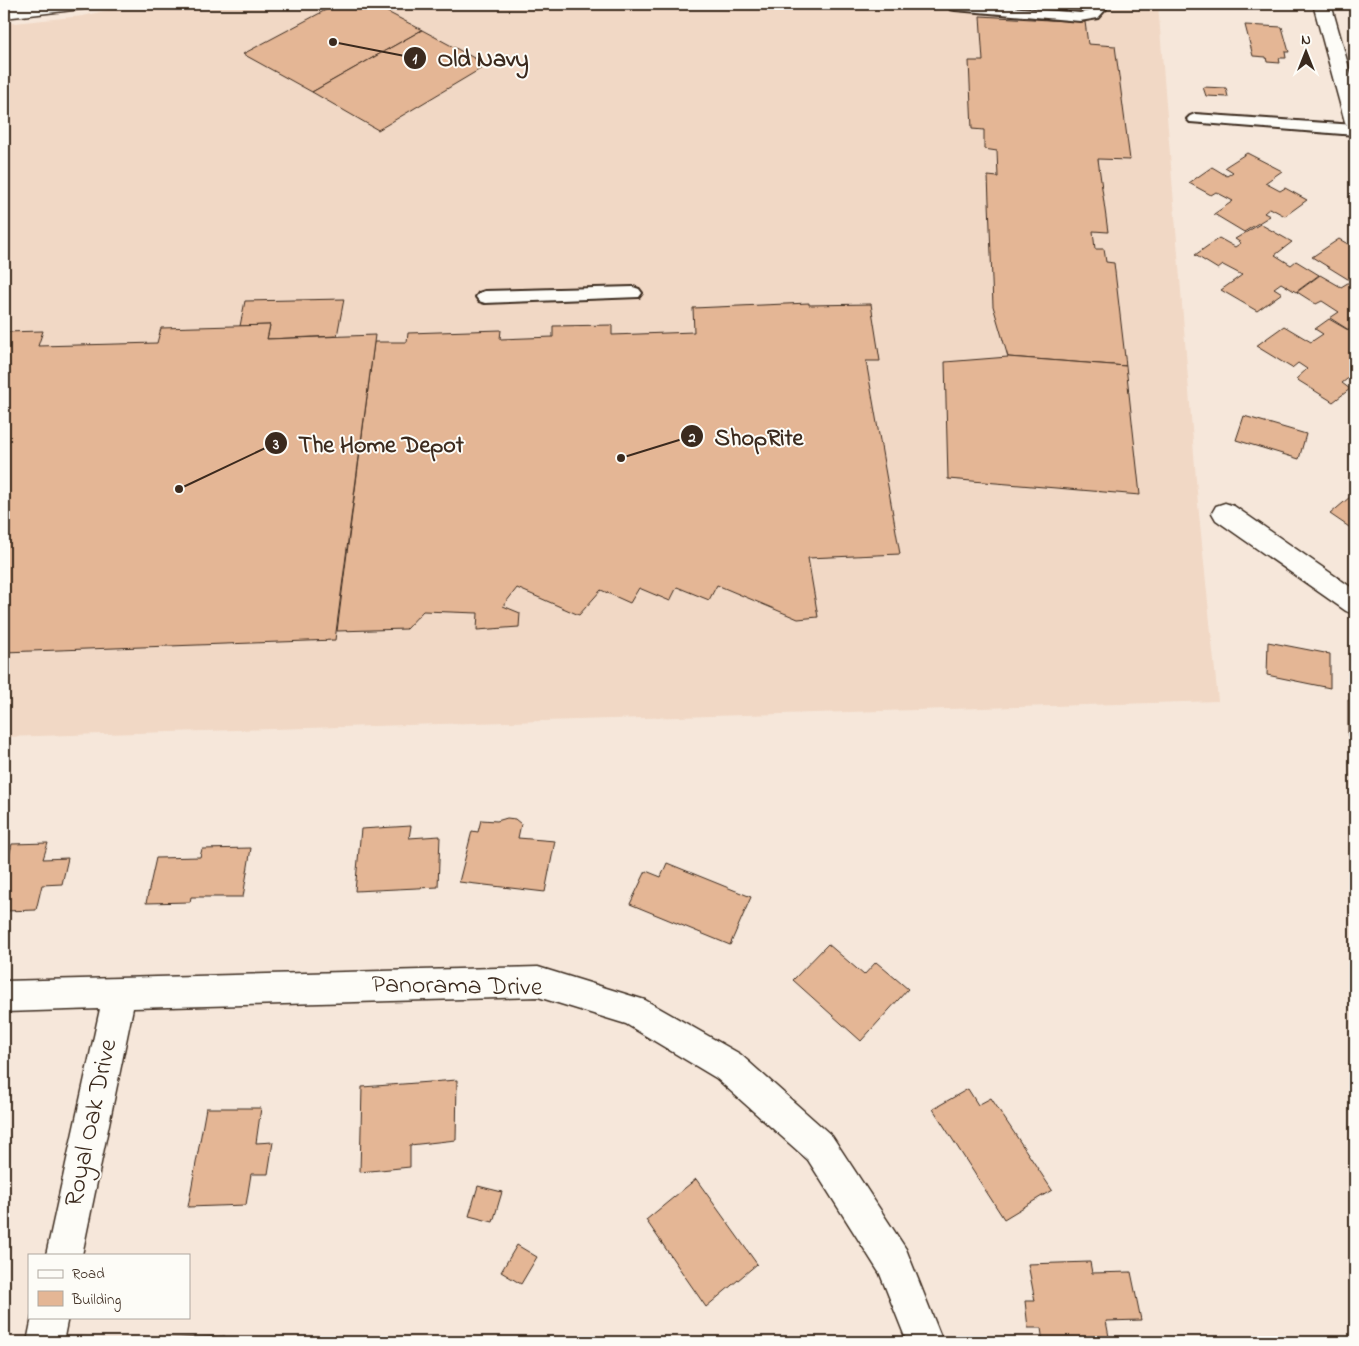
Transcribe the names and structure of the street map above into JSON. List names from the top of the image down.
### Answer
{
  "streets": {
    "street": ["Panorama Drive", "Royal Oak Drive"]
  },
  "crossings": [
    ["Panorama Drive", "Royal Oak Drive"]
  ],
  "places": ["Old Navy", "ShopRite", "The Home Depot"],
  "legend": ["Road", "Building"],
  "north": "top"
}
